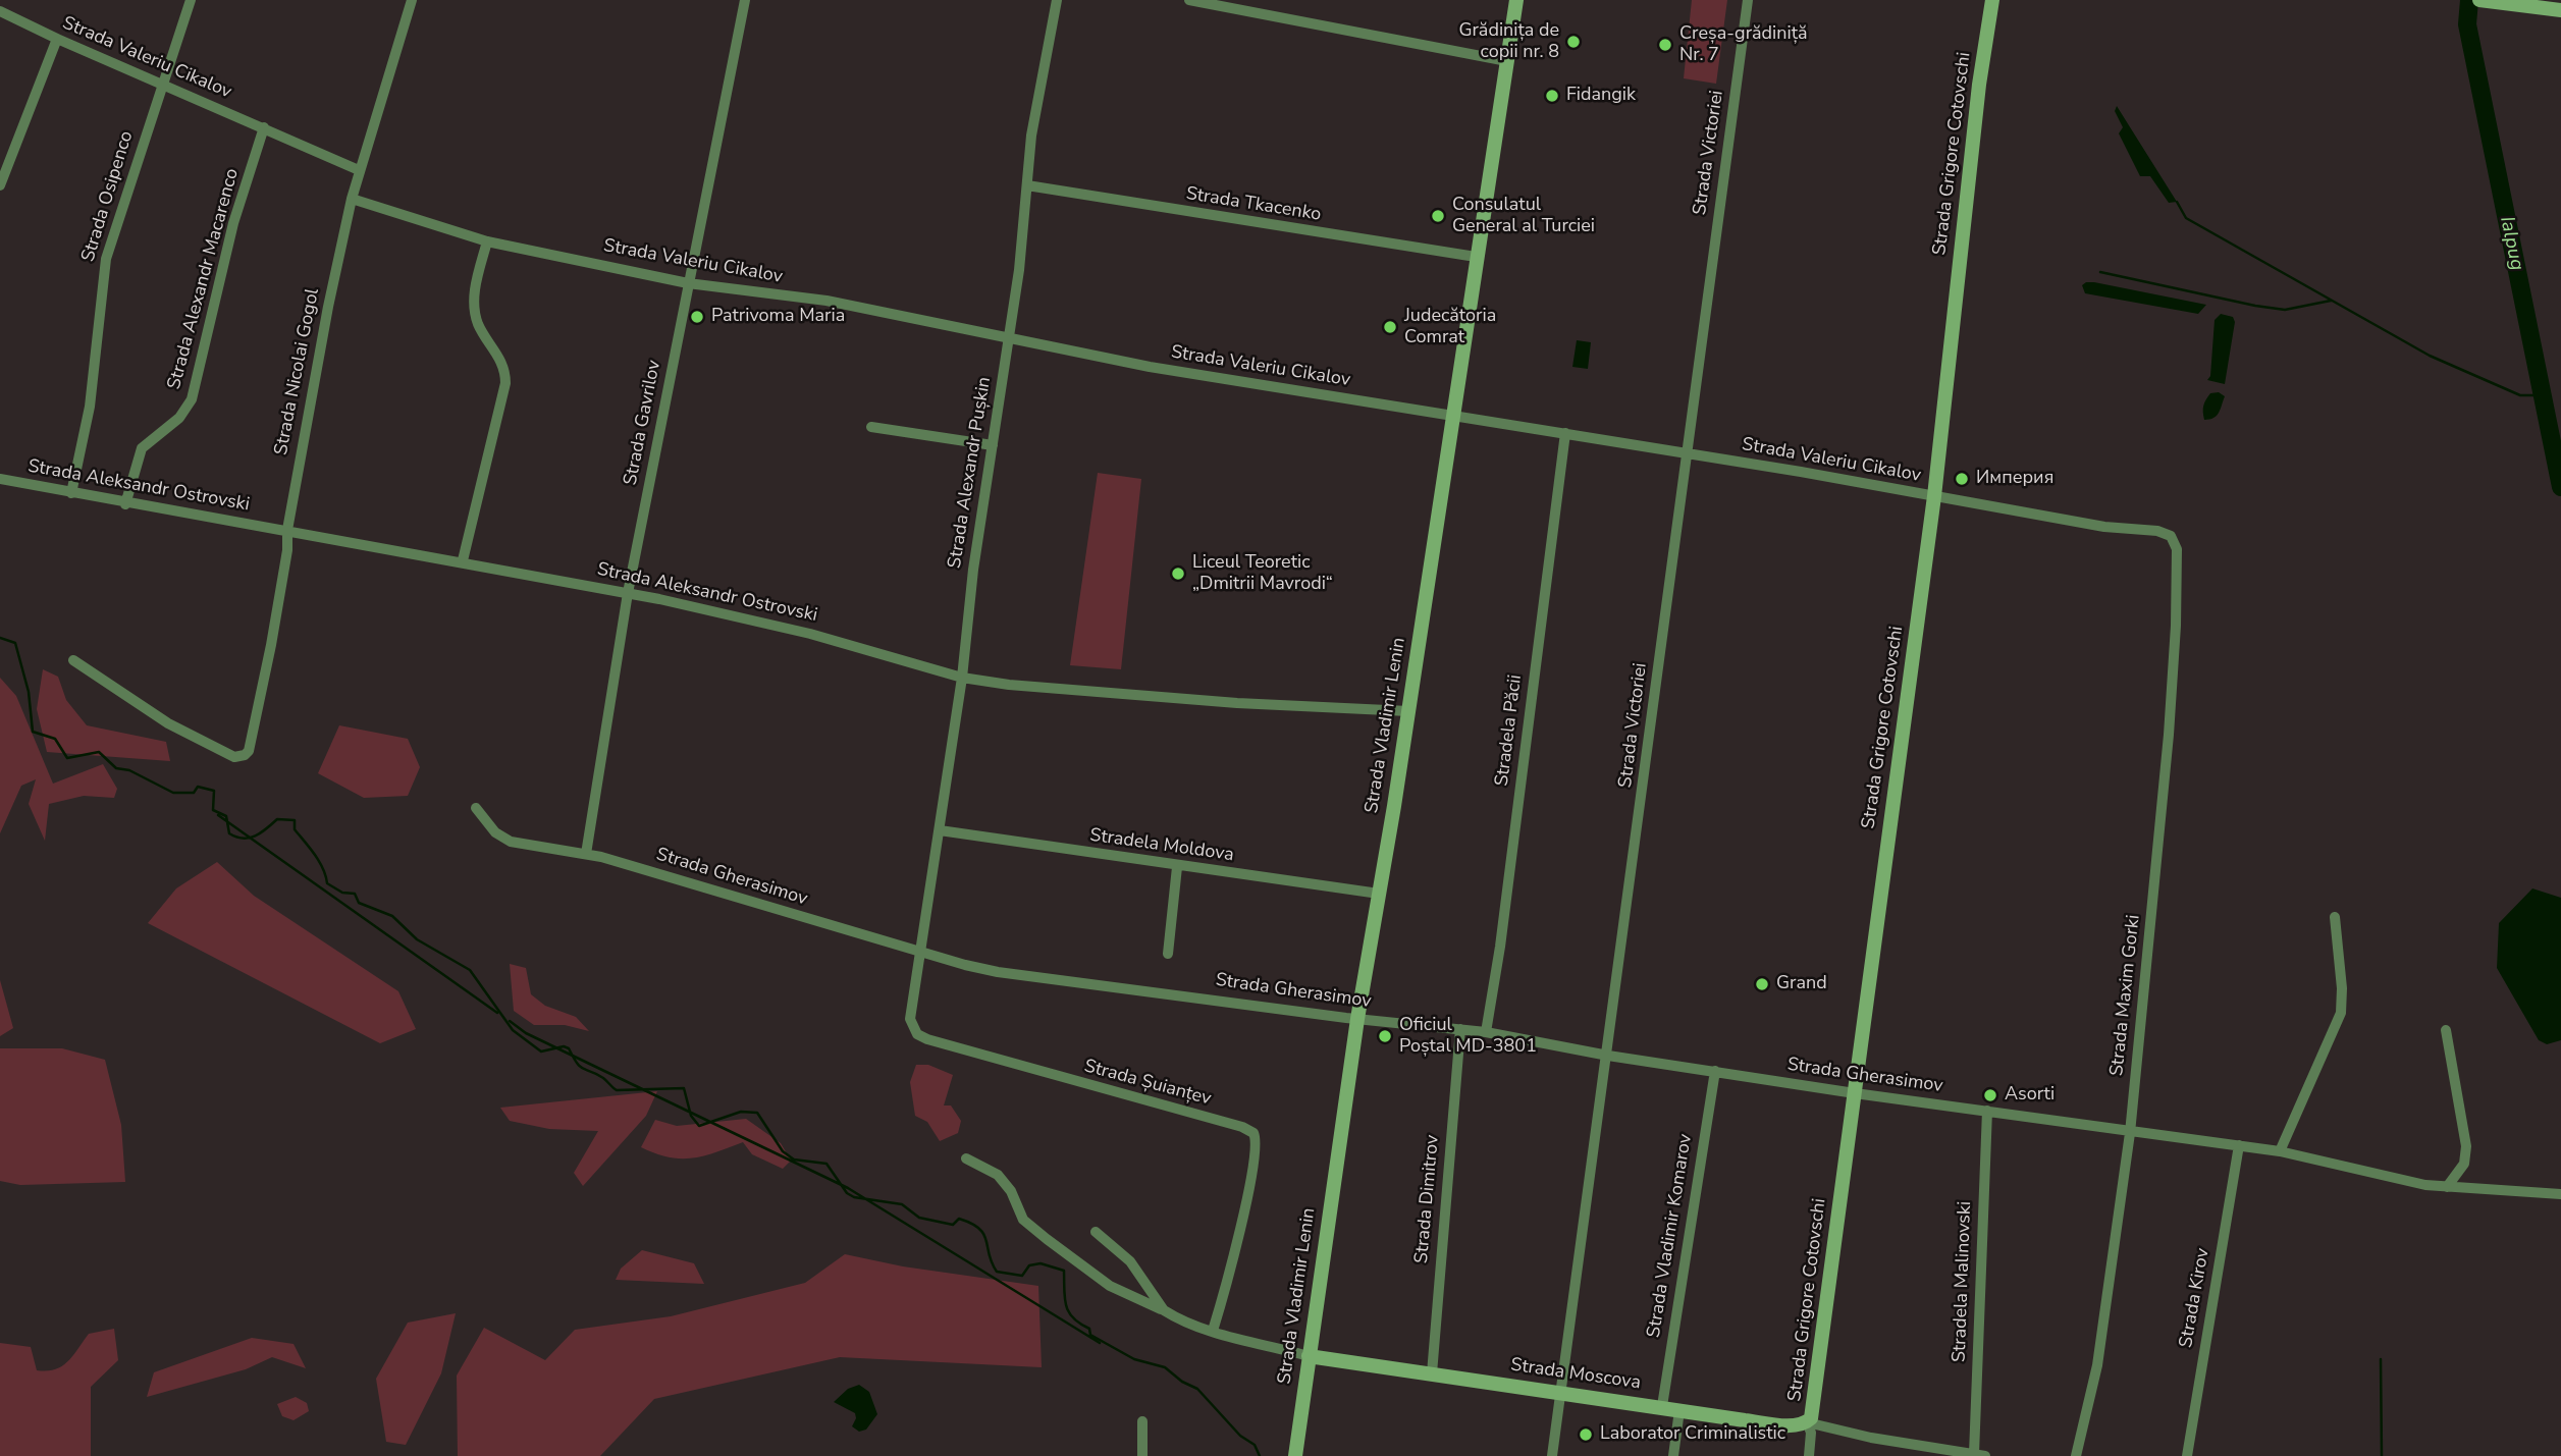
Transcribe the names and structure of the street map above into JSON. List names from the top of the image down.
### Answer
{
  "streets": {
    "street": [
      "Strada Valeriu Cikalov",
      "Strada Victoriei",
      "Strada Grigore Cotovschi",
      "Strada Osipenco",
      "Strada Tkacenko",
      "Strada Alexandr Macarenco",
      "Strada Nicolai Gogol",
      "Strada Gavrilov",
      "Strada Alexandr Pușkin",
      "Strada Aleksandr Ostrovski",
      "Strada Vladimir Lenin",
      "Stradela Păcii",
      "Stradela Moldova",
      "Strada Gherasimov",
      "Strada Maxim Gorki",
      "Strada Șuianțev",
      "Strada Dimitrov",
      "Strada Vladimir Komarov",
      "Stradela Malinovski",
      "Strada Kirov",
      "Strada Moscova"
    ]
  },
  "crossings": [
    ["Strada Valeriu Cikalov", "Strada Victoriei"],
    ["Strada Valeriu Cikalov", "Strada Grigore Cotovschi"],
    ["Strada Valeriu Cikalov", "Strada Osipenco"],
    ["Strada Valeriu Cikalov", "Strada Alexandr Macarenco"],
    ["Strada Valeriu Cikalov", "Strada Nicolai Gogol"],
    ["Strada Valeriu Cikalov", "Strada Gavrilov"],
    ["Strada Valeriu Cikalov", "Strada Alexandr Pușkin"],
    ["Strada Valeriu Cikalov", "Strada Vladimir Lenin"],
    ["Strada Valeriu Cikalov", "Stradela Păcii"],
    ["Strada Valeriu Cikalov", "Strada Maxim Gorki"],
    ["Strada Victoriei", "Strada Gherasimov"],
    ["Strada Victoriei", "Strada Moscova"],
    ["Strada Grigore Cotovschi", "Strada Gherasimov"],
    ["Strada Grigore Cotovschi", "Strada Moscova"],
    ["Strada Osipenco", "Strada Aleksandr Ostrovski"],
    ["Strada Tkacenko", "Strada Alexandr Pușkin"],
    ["Strada Tkacenko", "Strada Vladimir Lenin"],
    ["Strada Alexandr Macarenco", "Strada Aleksandr Ostrovski"],
    ["Strada Nicolai Gogol", "Strada Aleksandr Ostrovski"],
    ["Strada Gavrilov", "Strada Aleksandr Ostrovski"],
    ["Strada Gavrilov", "Strada Gherasimov"],
    ["Strada Alexandr Pușkin", "Strada Aleksandr Ostrovski"],
    ["Strada Alexandr Pușkin", "Stradela Moldova"],
    ["Strada Alexandr Pușkin", "Strada Gherasimov"],
    ["Strada Alexandr Pușkin", "Strada Șuianțev"],
    ["Strada Aleksandr Ostrovski", "Strada Vladimir Lenin"],
    ["Strada Vladimir Lenin", "Stradela Moldova"],
    ["Strada Vladimir Lenin", "Strada Gherasimov"],
    ["Strada Vladimir Lenin", "Strada Moscova"],
    ["Stradela Păcii", "Strada Gherasimov"],
    ["Strada Gherasimov", "Strada Maxim Gorki"],
    ["Strada Gherasimov", "Strada Șuianțev"],
    ["Strada Gherasimov", "Strada Dimitrov"],
    ["Strada Gherasimov", "Strada Vladimir Komarov"],
    ["Strada Gherasimov", "Stradela Malinovski"],
    ["Strada Gherasimov", "Strada Kirov"],
    ["Strada Șuianțev", "Strada Moscova"],
    ["Strada Dimitrov", "Strada Moscova"],
    ["Strada Vladimir Komarov", "Strada Moscova"],
    ["Stradela Malinovski", "Strada Moscova"]
  ],
  "water": ["Ialpug"],
  "places": [
    "Grădinița de copii nr. 8",
    "Creșa-grădiniță Nr. 7",
    "Fidangik",
    "Consulatul General al Turciei",
    "Patrivoma Maria",
    "Judecătoria Comrat",
    "Империя",
    "Liceul Teoretic „Dmitrii Mavrodi“",
    "Grand",
    "Oficiul Poștal MD-3801",
    "Asorti",
    "Laborator Criminalistic"
  ]
}
